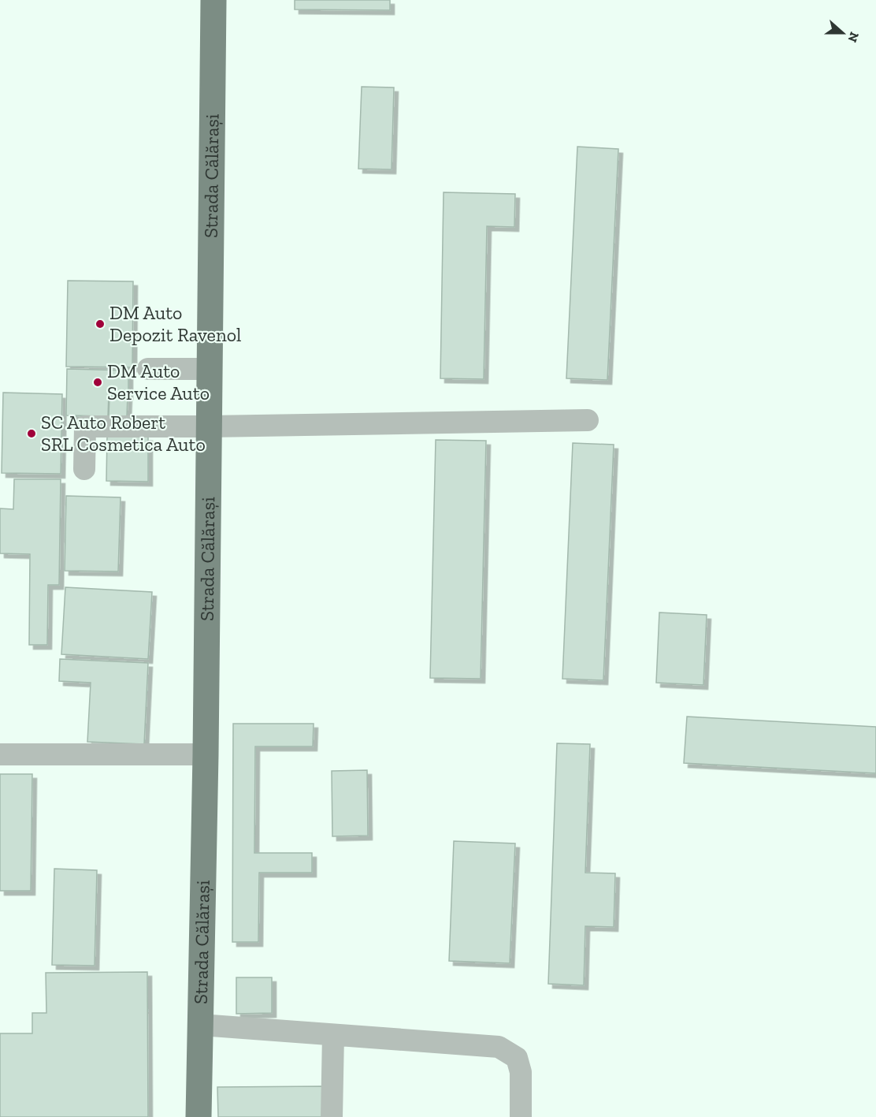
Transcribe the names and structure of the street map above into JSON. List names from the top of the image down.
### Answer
{
  "streets": {
    "main road": ["Strada Călărași"]
  },
  "places": ["DM Auto Depozit Ravenol", "DM Auto Service Auto", "SC Auto Robert SRL Cosmetica Auto"],
  "north": "right"
}
